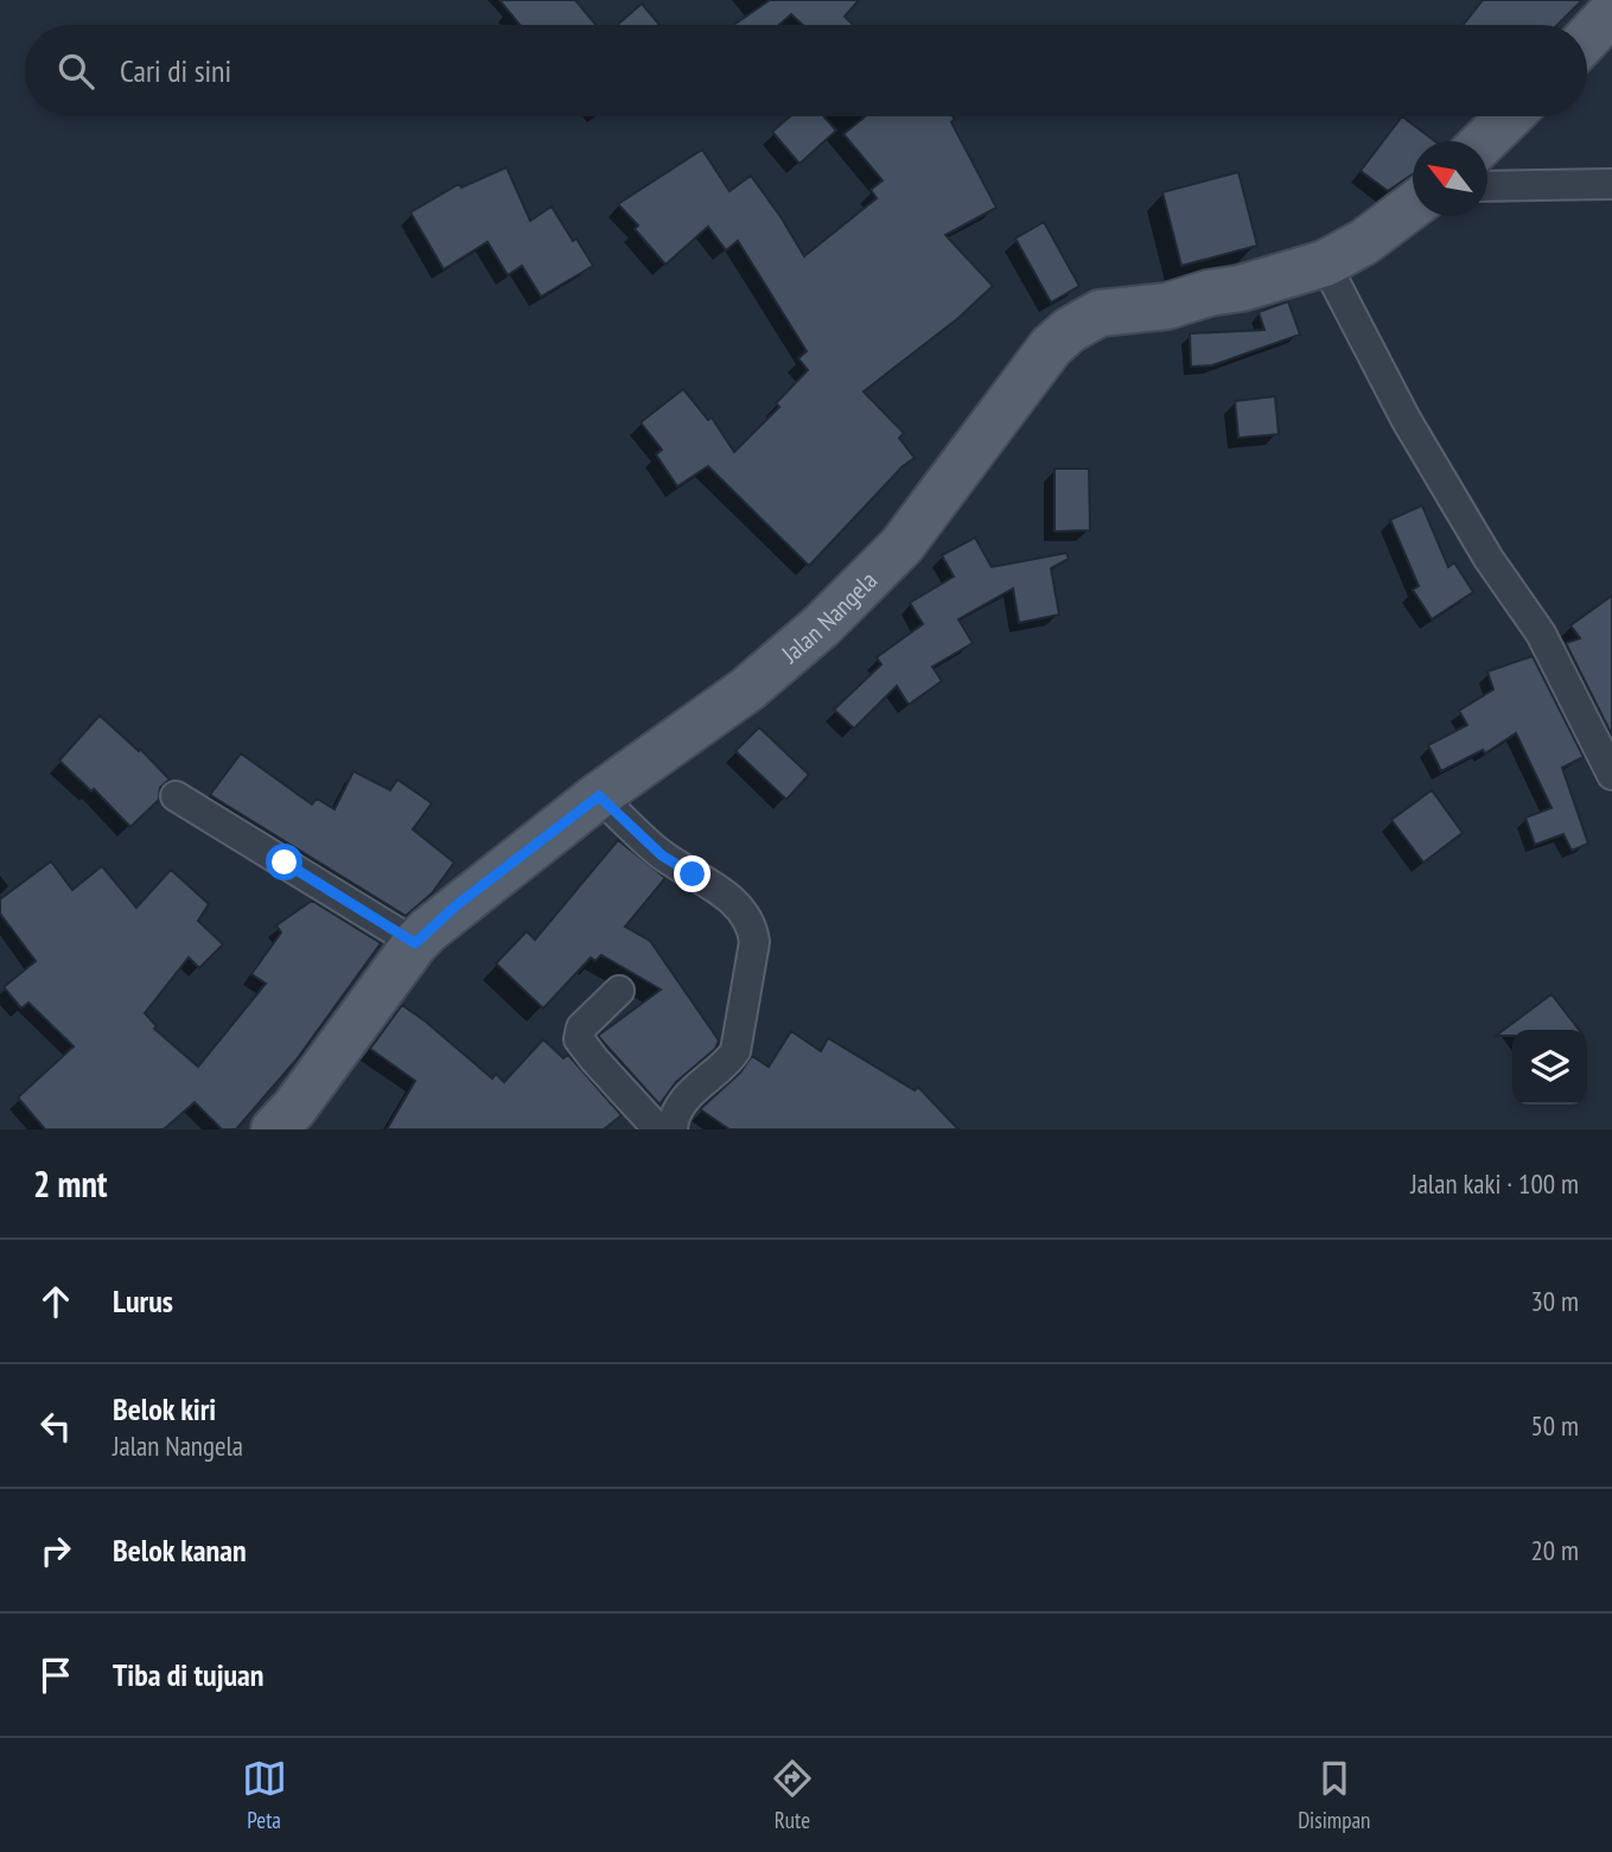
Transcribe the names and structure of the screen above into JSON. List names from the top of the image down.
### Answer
{
  "streets": {
    "main road": ["Jalan Nangela"]
  },
  "north": "top left",
  "page": {
    "search": "Cari di sini",
    "heading": ["2 mnt", "Jalan kaki · 100 m"],
    "list": [
      ["Lurus", "30 m"],
      ["Belok kiri", "Jalan Nangela", "50 m"],
      ["Belok kanan", "20 m"],
      "Tiba di tujuan"
    ],
    "nav": ["Peta", "Rute", "Disimpan"]
  }
}
